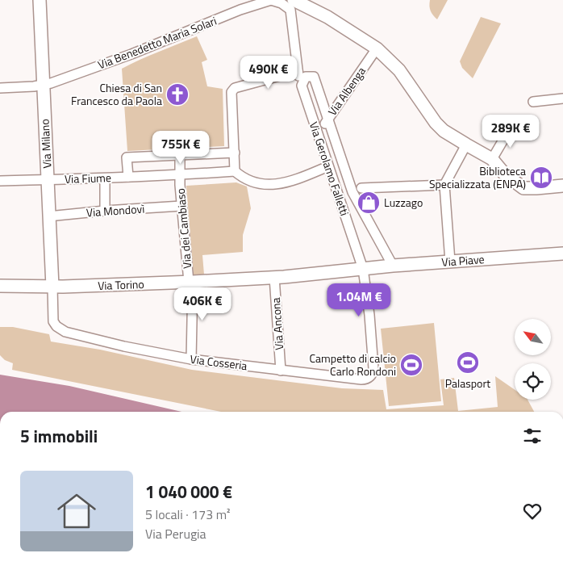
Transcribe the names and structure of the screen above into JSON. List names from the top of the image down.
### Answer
{
  "streets": {
    "street": [
      "Via Benedetto Maria Solari",
      "Via Albenga",
      "Via Milano",
      "Via Gerolamo Falletti",
      "Via Fiume",
      "Via Mondovì",
      "Via dei Cambiaso",
      "Via Piave",
      "Via Torino",
      "Via Ancona",
      "Via Cosseria"
    ]
  },
  "crossings": [
    ["Via Benedetto Maria Solari", "Via Milano"],
    ["Via Benedetto Maria Solari", "Via Gerolamo Falletti"],
    ["Via Albenga", "Via Gerolamo Falletti"],
    ["Via Milano", "Via Fiume"],
    ["Via Milano", "Via Mondovì"],
    ["Via Milano", "Via Torino"],
    ["Via Milano", "Via Cosseria"],
    ["Via Gerolamo Falletti", "Via Piave"],
    ["Via Gerolamo Falletti", "Via Torino"],
    ["Via Gerolamo Falletti", "Via Cosseria"],
    ["Via Fiume", "Via dei Cambiaso"],
    ["Via Mondovì", "Via dei Cambiaso"],
    ["Via dei Cambiaso", "Via Torino"],
    ["Via dei Cambiaso", "Via Cosseria"],
    ["Via Piave", "Via Torino"],
    ["Via Torino", "Via Ancona"],
    ["Via Torino", "Via Cosseria"],
    ["Via Ancona", "Via Cosseria"]
  ],
  "places": {
    "church": ["Chiesa di San Francesco da Paola"],
    "library": ["Biblioteca Specializzata (ENPA)"],
    "shop": ["Luzzago"],
    "sports": ["Palasport", "Campetto di calcio Carlo Rondoni"]
  },
  "north": "top left",
  "page": {
    "price": [
      "490K €",
      "289K €",
      "755K €",
      "1.04M €",
      "406K €"
    ],
    "heading": "5 immobili",
    "list": [
      {
        "name": "1 040 000 €",
        "note": "5 locali · 173 m² · Via Perugia"
      }
    ]
  }
}
